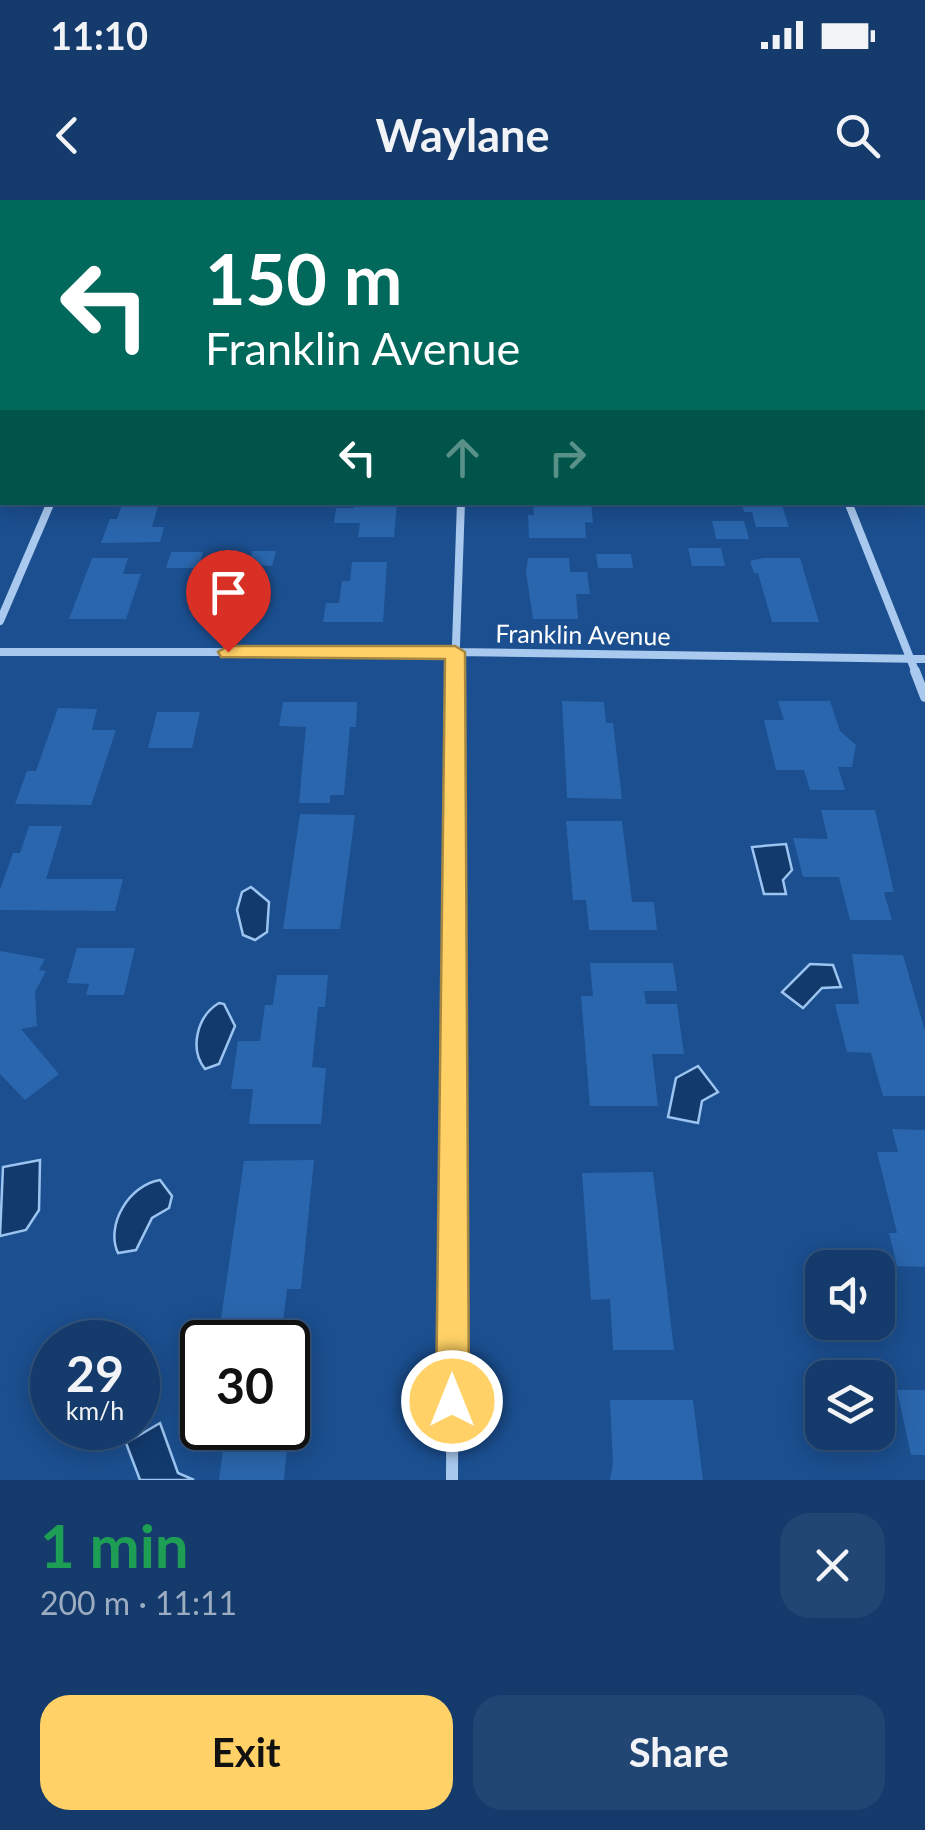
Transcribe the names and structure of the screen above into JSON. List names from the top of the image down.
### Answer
{
  "streets": {
    "street": ["Franklin Avenue"]
  },
  "page": {
    "status": "11:10",
    "header": "Waylane",
    "turn": ["150 m", "Franklin Avenue"],
    "speed": "29 km/h",
    "limit": "30",
    "heading": ["1 min", "200 m · 11:11"],
    "buttons": ["Exit", "Share"]
  }
}
